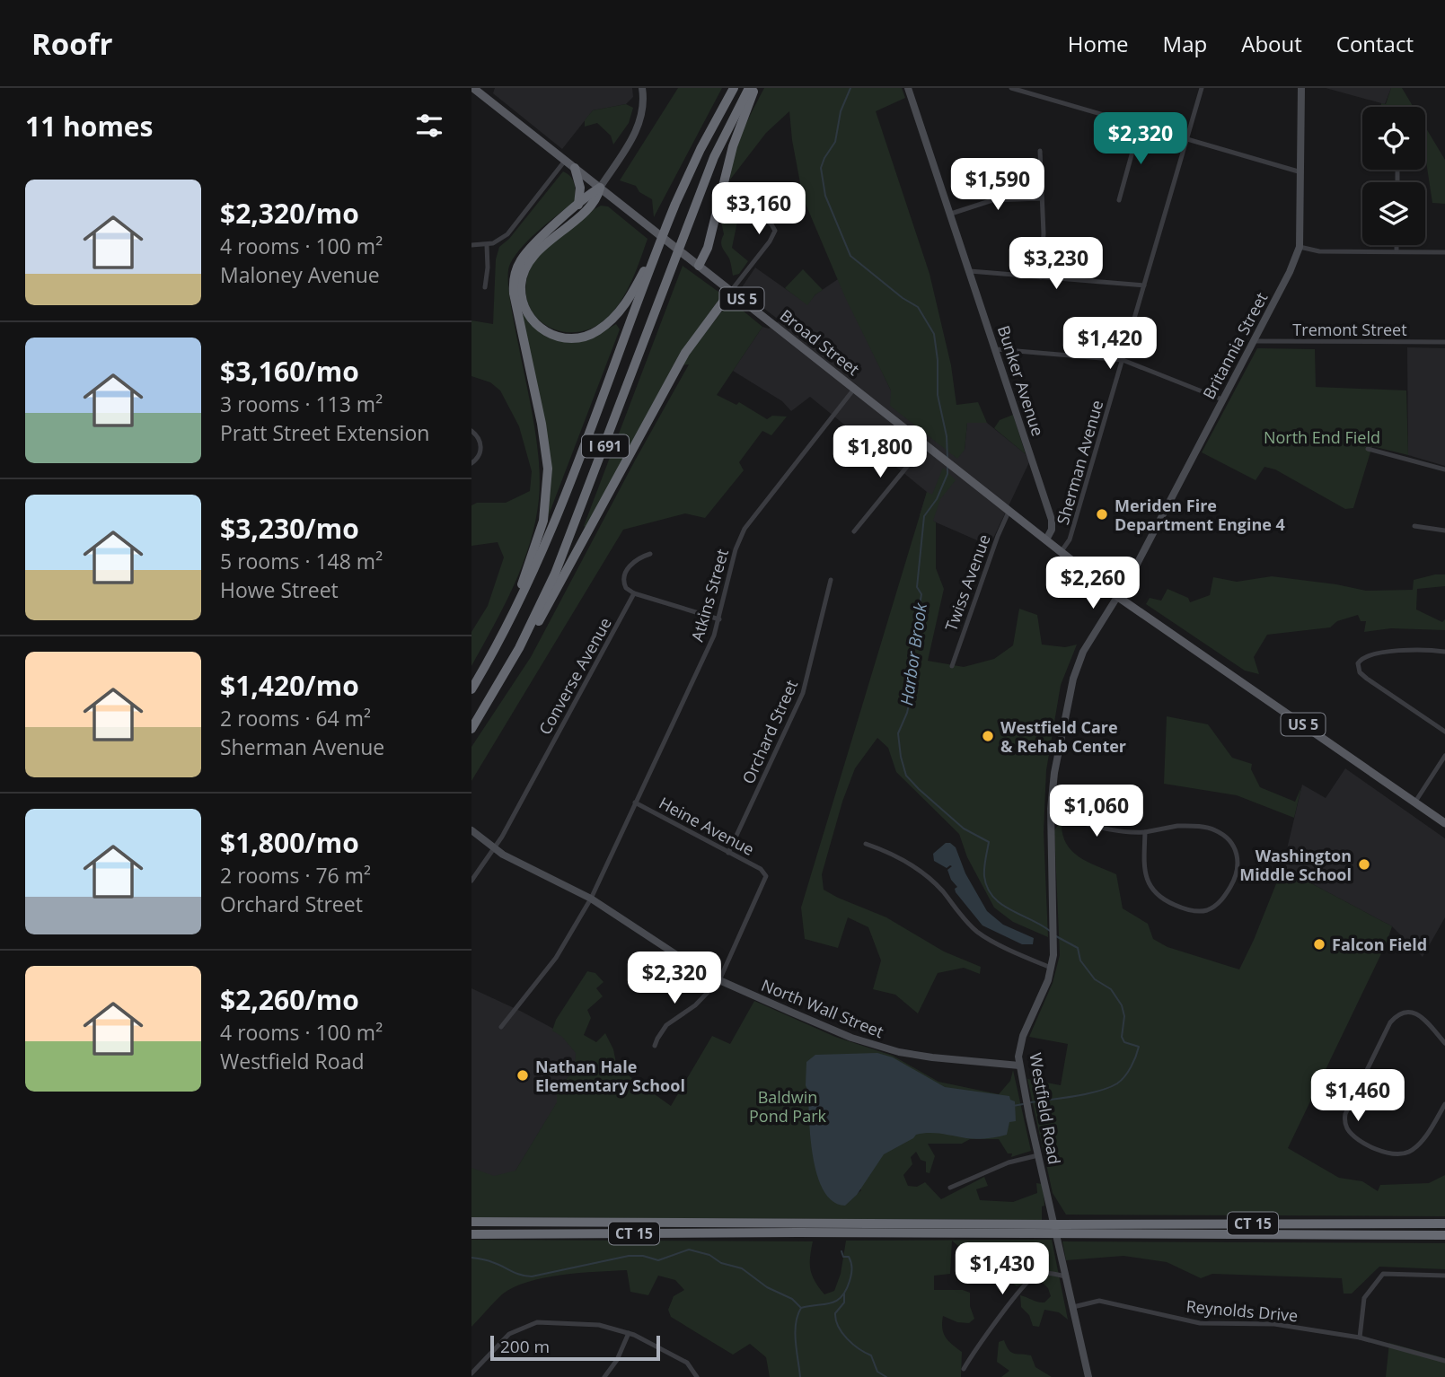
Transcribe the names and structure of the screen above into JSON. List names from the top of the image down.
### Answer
{
  "streets": {
    "highway": ["I 691", "CT 15"],
    "main road": ["US 5", "Broad Street"],
    "street": [
      "Tremont Street",
      "Britannia Street",
      "Bunker Avenue",
      "Sherman Avenue",
      "Twiss Avenue",
      "Atkins Street",
      "Converse Avenue",
      "Orchard Street",
      "Heine Avenue",
      "North Wall Street",
      "Westfield Road",
      "Reynolds Drive"
    ]
  },
  "crossings": [
    ["US 5", "Broad Street"],
    ["US 5", "Britannia Street"],
    ["US 5", "Westfield Road"],
    ["Tremont Street", "Britannia Street"],
    ["Broad Street", "Britannia Street"],
    ["Broad Street", "Bunker Avenue"],
    ["Broad Street", "Sherman Avenue"],
    ["Broad Street", "Twiss Avenue"],
    ["Broad Street", "Atkins Street"],
    ["Broad Street", "Westfield Road"],
    ["Britannia Street", "Westfield Road"],
    ["Atkins Street", "Heine Avenue"],
    ["Atkins Street", "North Wall Street"],
    ["Converse Avenue", "North Wall Street"],
    ["Orchard Street", "Heine Avenue"],
    ["Heine Avenue", "North Wall Street"],
    ["North Wall Street", "Westfield Road"],
    ["Westfield Road", "Reynolds Drive"]
  ],
  "water": ["Harbor Brook"],
  "parks": ["North End Field", "Baldwin Pond Park"],
  "places": [
    "Meriden Fire Department Engine 4",
    "Westfield Care & Rehab Center",
    "Washington Middle School",
    "Falcon Field",
    "Nathan Hale Elementary School"
  ],
  "scale_bar": "200 m",
  "page": {
    "header": "Roofr",
    "nav": [
      "Home",
      "Map",
      "About",
      "Contact"
    ],
    "heading": "11 homes",
    "price": [
      "$2,320",
      "$1,590",
      "$3,160",
      "$3,230",
      "$1,420",
      "$1,800",
      "$2,260",
      "$1,060",
      "$2,320",
      "$1,460",
      "$1,430"
    ],
    "list": [
      {
        "name": "$2,320/mo",
        "note": "4 rooms · 100 m² · Maloney Avenue"
      },
      {
        "name": "$3,160/mo",
        "note": "3 rooms · 113 m² · Pratt Street Extension"
      },
      {
        "name": "$3,230/mo",
        "note": "5 rooms · 148 m² · Howe Street"
      },
      {
        "name": "$1,420/mo",
        "note": "2 rooms · 64 m² · Sherman Avenue"
      },
      {
        "name": "$1,800/mo",
        "note": "2 rooms · 76 m² · Orchard Street"
      },
      {
        "name": "$2,260/mo",
        "note": "4 rooms · 100 m² · Westfield Road"
      }
    ],
    "scale": "200 m"
  }
}
